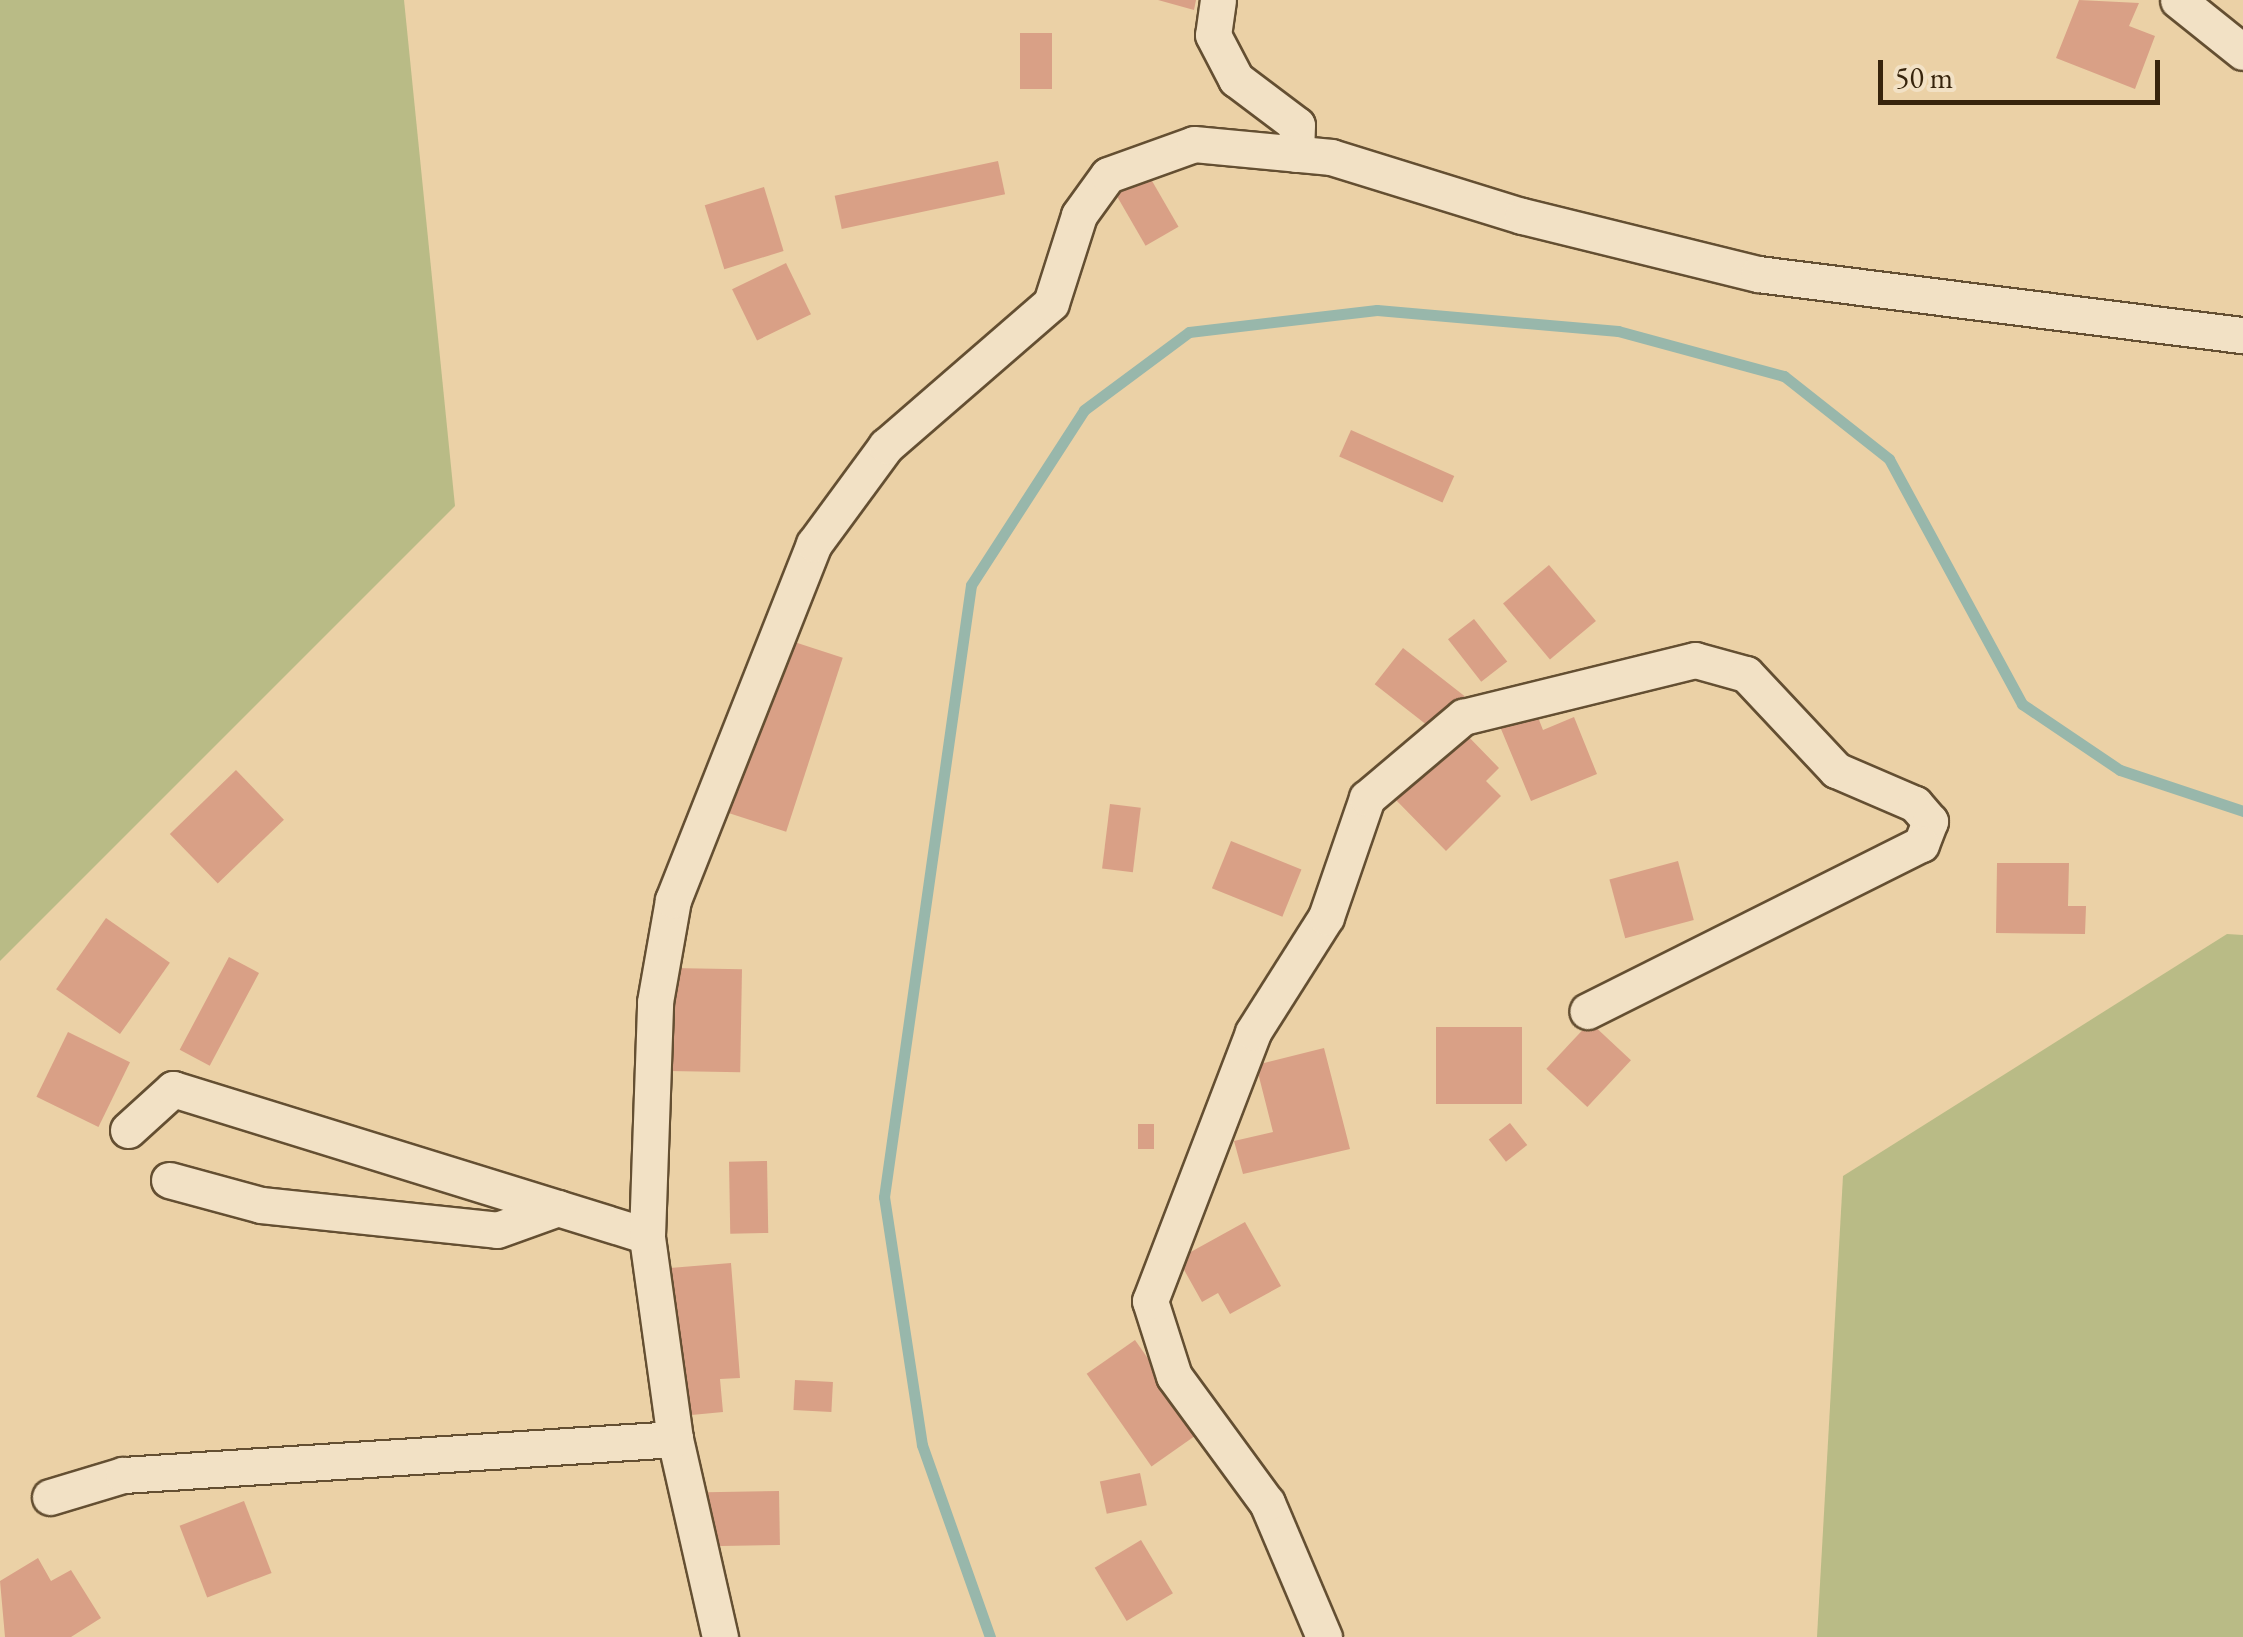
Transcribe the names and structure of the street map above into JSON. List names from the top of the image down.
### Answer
{
  "scale_bar": "50 m"
}
